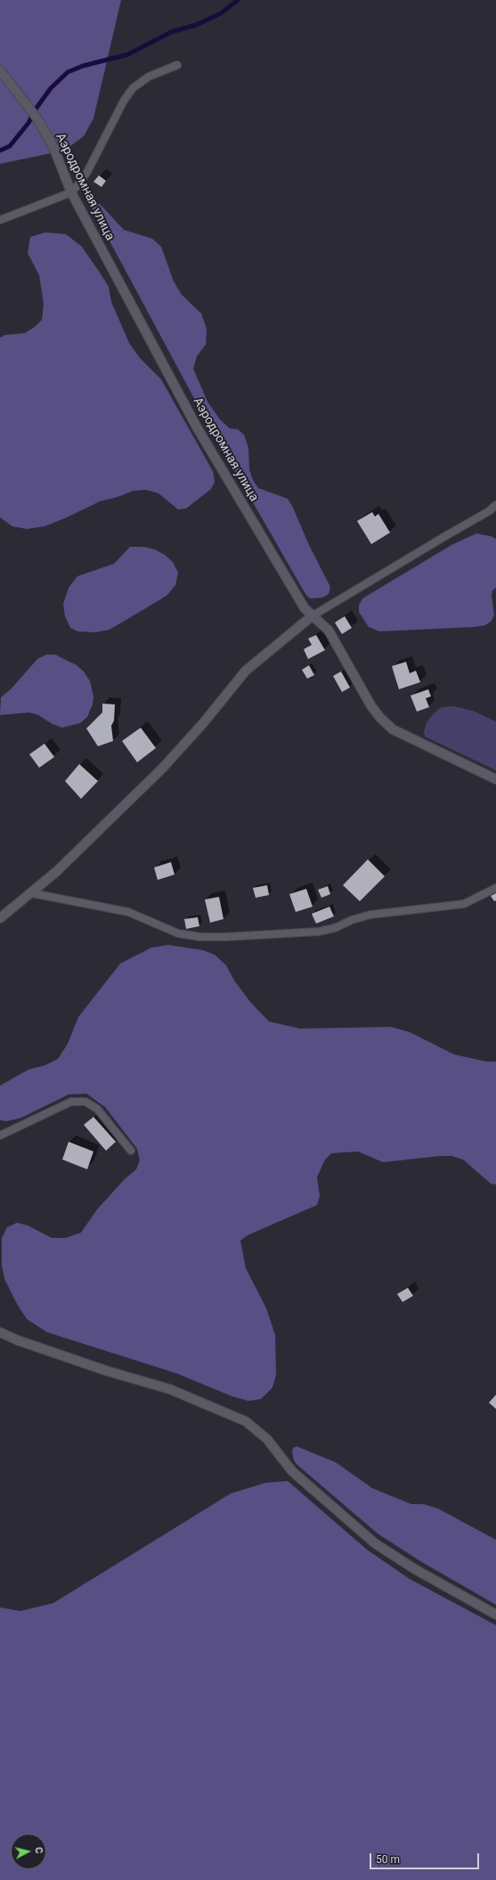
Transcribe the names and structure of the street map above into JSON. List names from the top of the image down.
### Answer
{
  "streets": {
    "street": ["Аэродромная улица"]
  },
  "scale_bar": "50 m",
  "north": "right"
}
